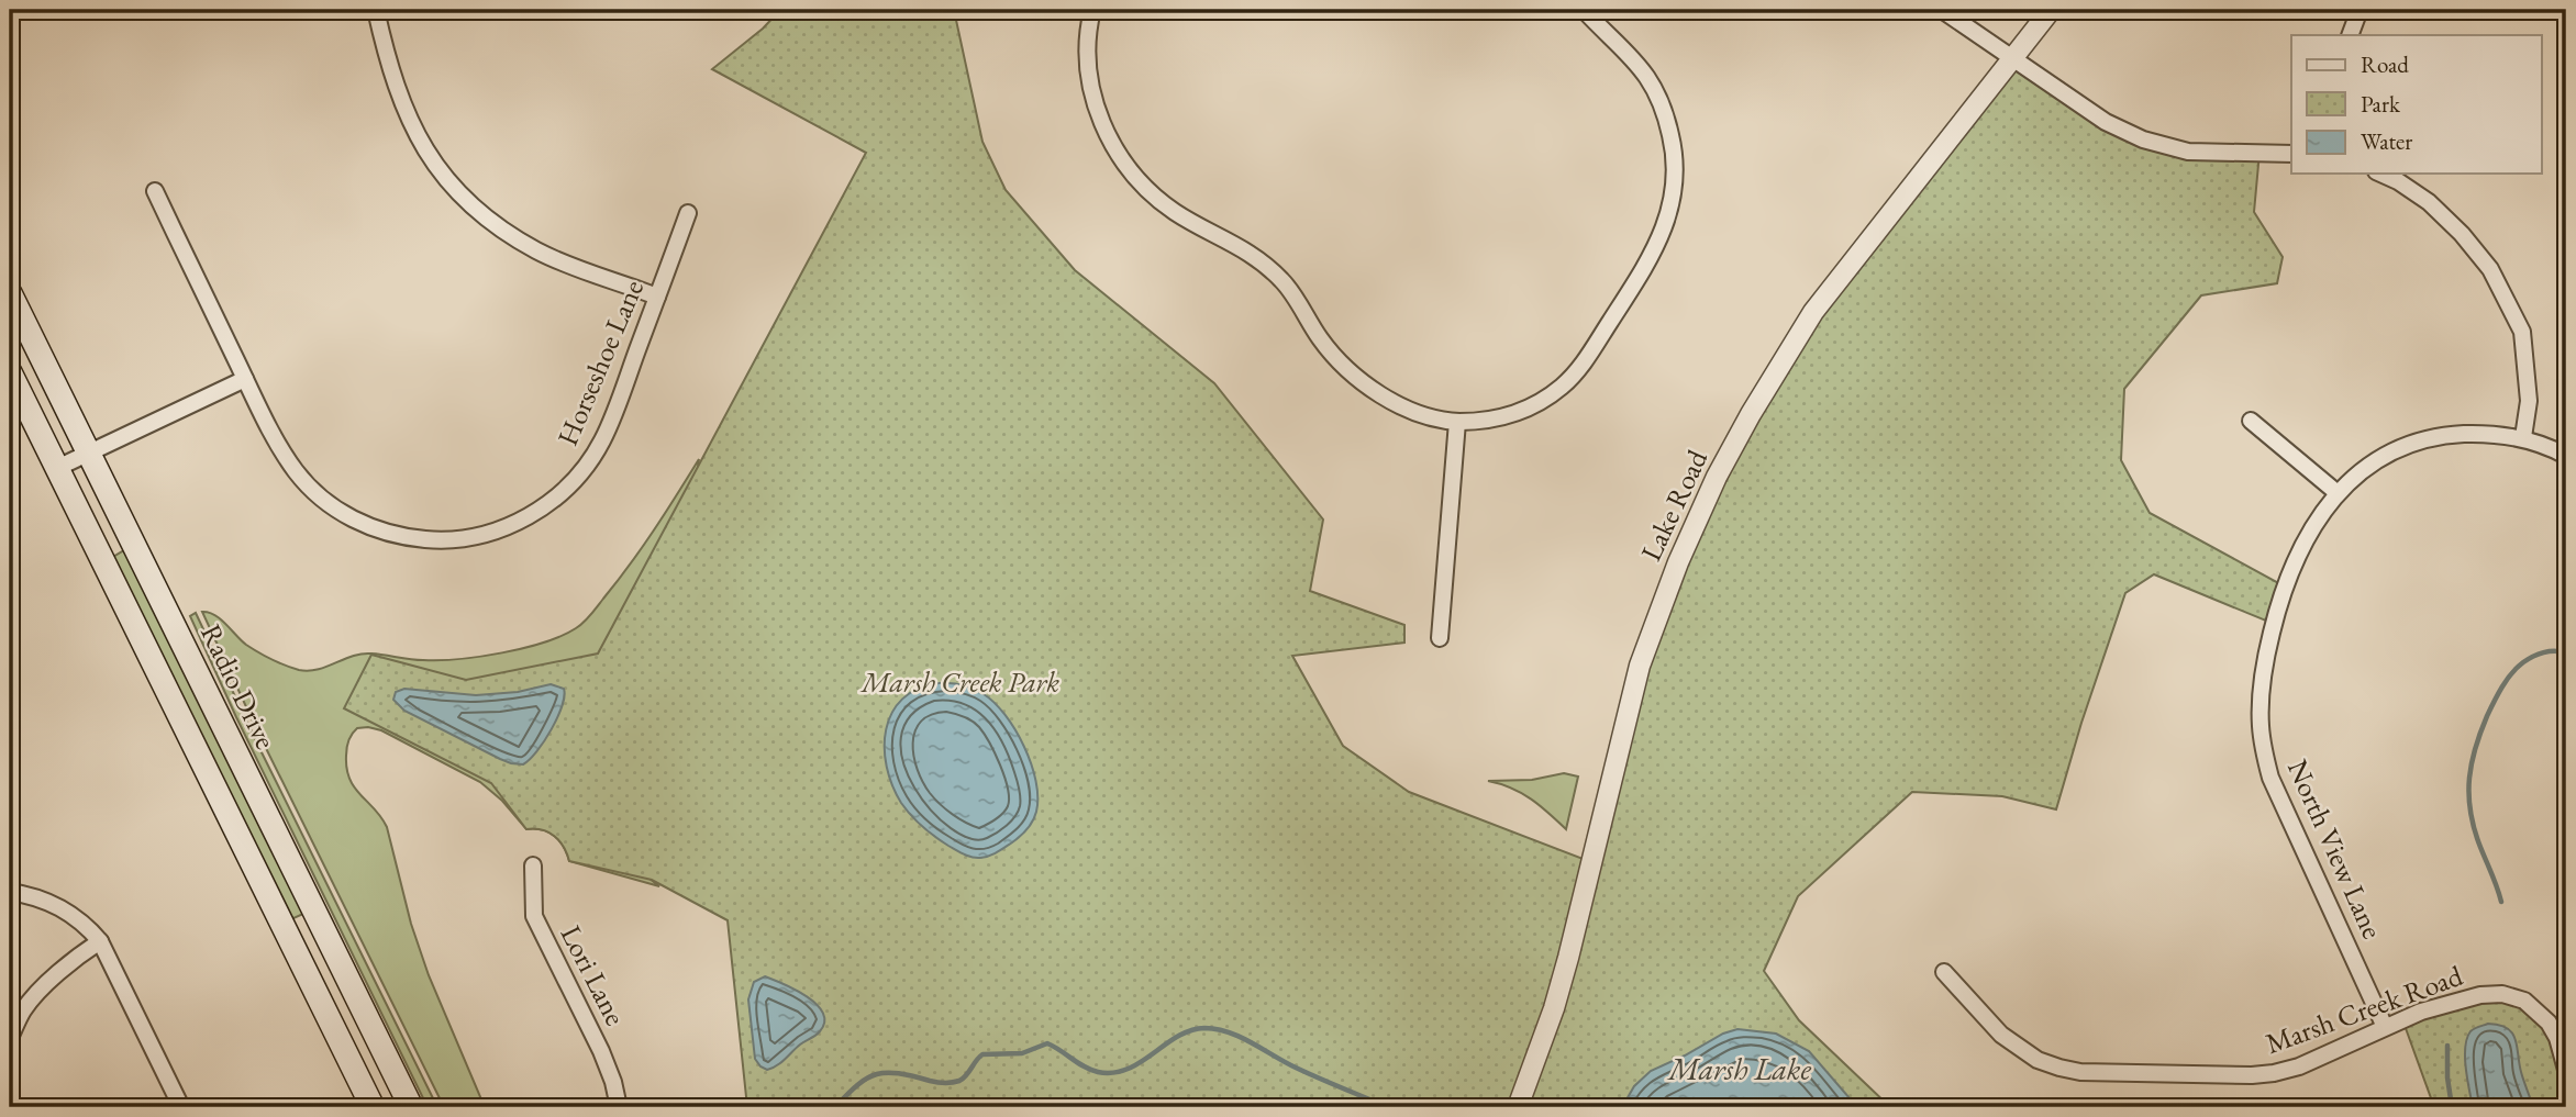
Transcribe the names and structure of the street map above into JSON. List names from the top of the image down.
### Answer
{
  "streets": {
    "main road": ["Radio Drive"],
    "street": [
      "Horseshoe Lane",
      "Lake Road",
      "North View Lane",
      "Lori Lane",
      "Marsh Creek Road"
    ]
  },
  "crossings": [
    ["North View Lane", "Marsh Creek Road"]
  ],
  "water": ["Marsh Lake"],
  "parks": ["Marsh Creek Park"],
  "legend": ["Road", "Park", "Water"]
}
